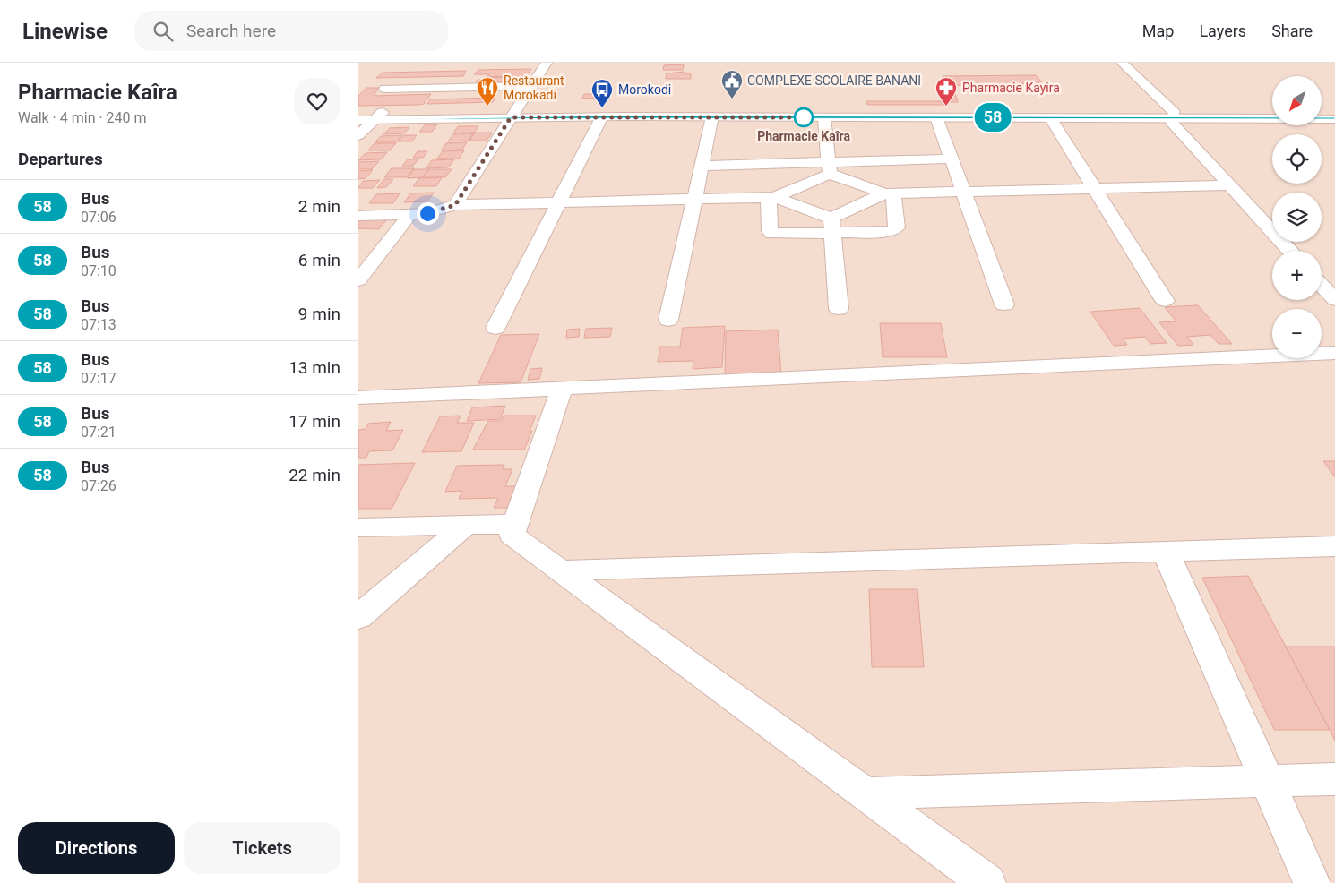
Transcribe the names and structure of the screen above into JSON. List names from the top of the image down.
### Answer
{
  "places": {
    "public building": ["COMPLEXE SCOLAIRE BANANI"],
    "restaurant": ["Restaurant Morokadi"],
    "pharmacy": ["Pharmacie Kayira"],
    "bus stop": ["Morokodi"],
    "other": ["Pharmacie Kaîra"]
  },
  "lines": ["bus line 58"],
  "north": "bottom left",
  "page": {
    "header": "Linewise",
    "search": "Search here",
    "nav": ["Map", "Layers", "Share"],
    "heading": [
      ["Pharmacie Kaîra", "Walk · 4 min · 240 m"],
      "Departures"
    ],
    "on_map": "58",
    "map_buttons": ["+", "−"],
    "list": [
      {
        "mark": "58",
        "name": "Bus",
        "note": "07:06",
        "value": "2 min"
      },
      {
        "mark": "58",
        "name": "Bus",
        "note": "07:10",
        "value": "6 min"
      },
      {
        "mark": "58",
        "name": "Bus",
        "note": "07:13",
        "value": "9 min"
      },
      {
        "mark": "58",
        "name": "Bus",
        "note": "07:17",
        "value": "13 min"
      },
      {
        "mark": "58",
        "name": "Bus",
        "note": "07:21",
        "value": "17 min"
      },
      {
        "mark": "58",
        "name": "Bus",
        "note": "07:26",
        "value": "22 min"
      }
    ],
    "buttons": ["Directions", "Tickets"]
  }
}
